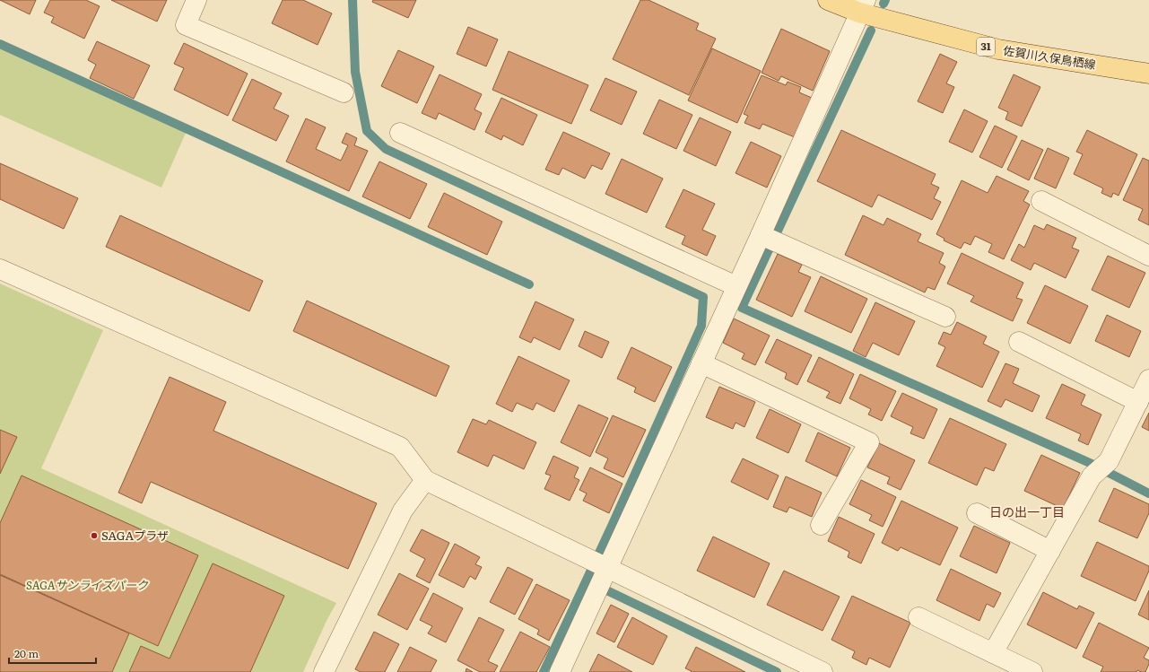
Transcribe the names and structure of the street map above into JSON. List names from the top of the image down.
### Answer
{
  "streets": {
    "main road": ["31", "佐賀川久保鳥栖線"]
  },
  "districts": ["日の出一丁目"],
  "parks": ["SAGAサンライズパーク"],
  "places": ["SAGAプラザ"],
  "scale_bar": "20 m"
}
